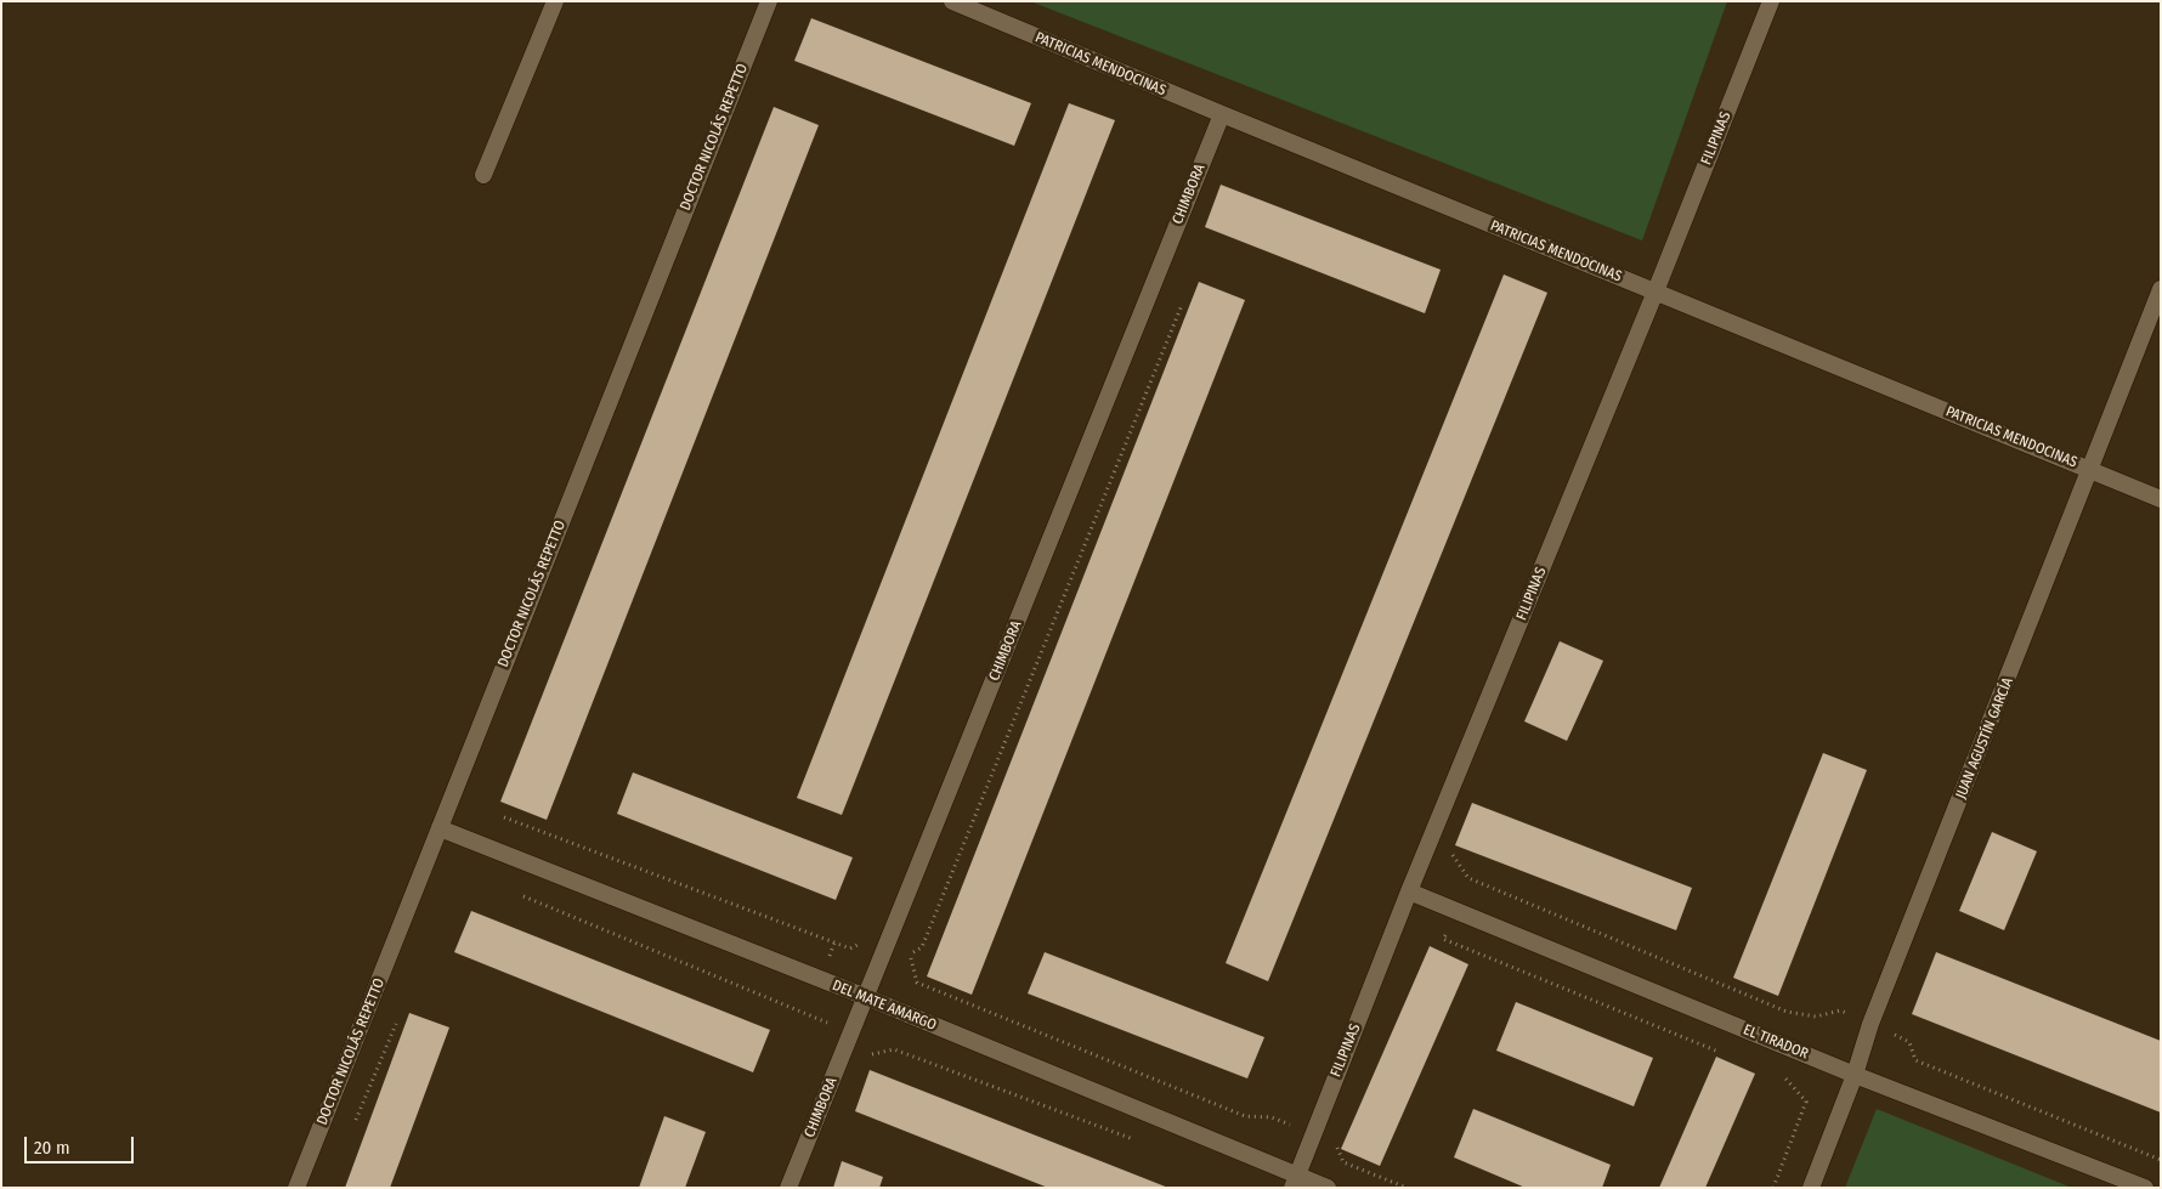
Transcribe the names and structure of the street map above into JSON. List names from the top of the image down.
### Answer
{
  "streets": {
    "street": [
      "PATRICIAS MENDOCINAS",
      "DOCTOR NICOLÁS REPETTO",
      "FILIPINAS",
      "CHIMBORA",
      "JUAN AGUSTÍN GARCÍA",
      "DEL MATE AMARGO",
      "EL TIRADOR"
    ]
  },
  "crossings": [
    ["PATRICIAS MENDOCINAS", "FILIPINAS"],
    ["PATRICIAS MENDOCINAS", "CHIMBORA"],
    ["PATRICIAS MENDOCINAS", "JUAN AGUSTÍN GARCÍA"],
    ["DOCTOR NICOLÁS REPETTO", "DEL MATE AMARGO"],
    ["FILIPINAS", "DEL MATE AMARGO"],
    ["FILIPINAS", "EL TIRADOR"],
    ["CHIMBORA", "DEL MATE AMARGO"],
    ["JUAN AGUSTÍN GARCÍA", "EL TIRADOR"]
  ],
  "scale_bar": "20 m"
}
